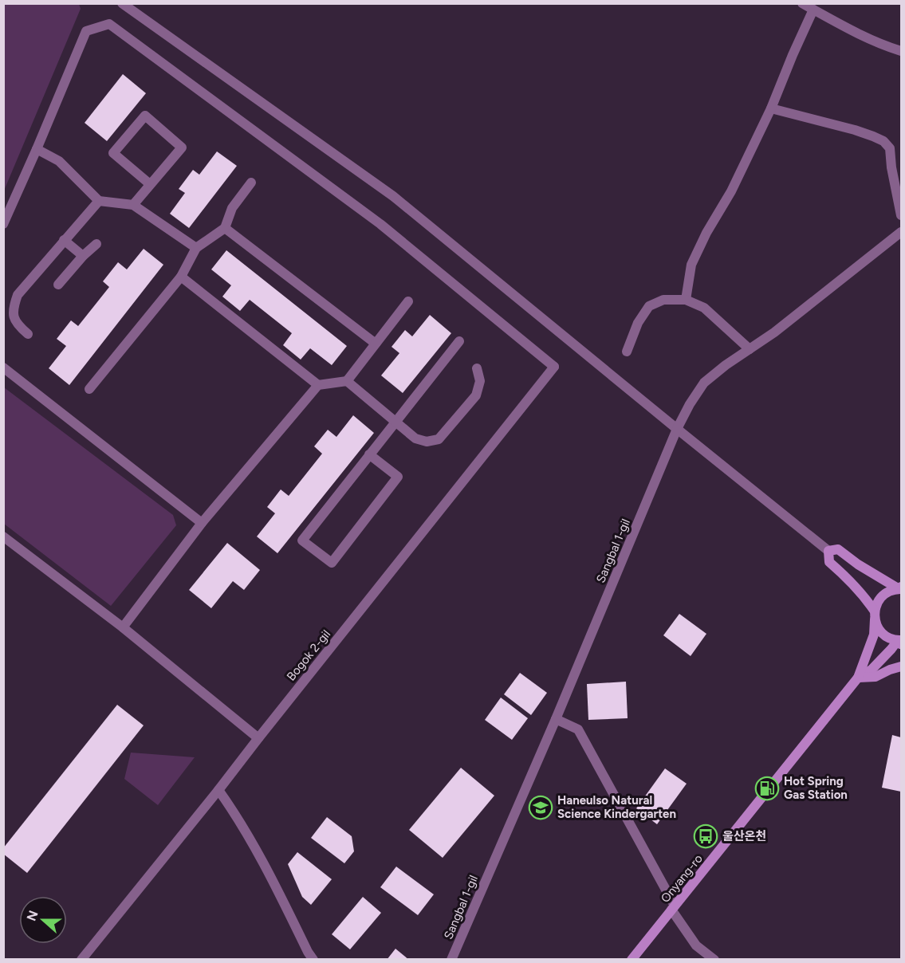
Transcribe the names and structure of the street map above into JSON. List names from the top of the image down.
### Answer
{
  "streets": {
    "main road": ["Onyang-ro"],
    "street": ["Sangbal 1-gil", "Bogok 2-gil"]
  },
  "places": {
    "fuel station": ["Hot Spring Gas Station"],
    "school or university": ["Haneulso Natural Science Kindergarten"],
    "bus stop": ["울산온천"]
  },
  "north": "left"
}
